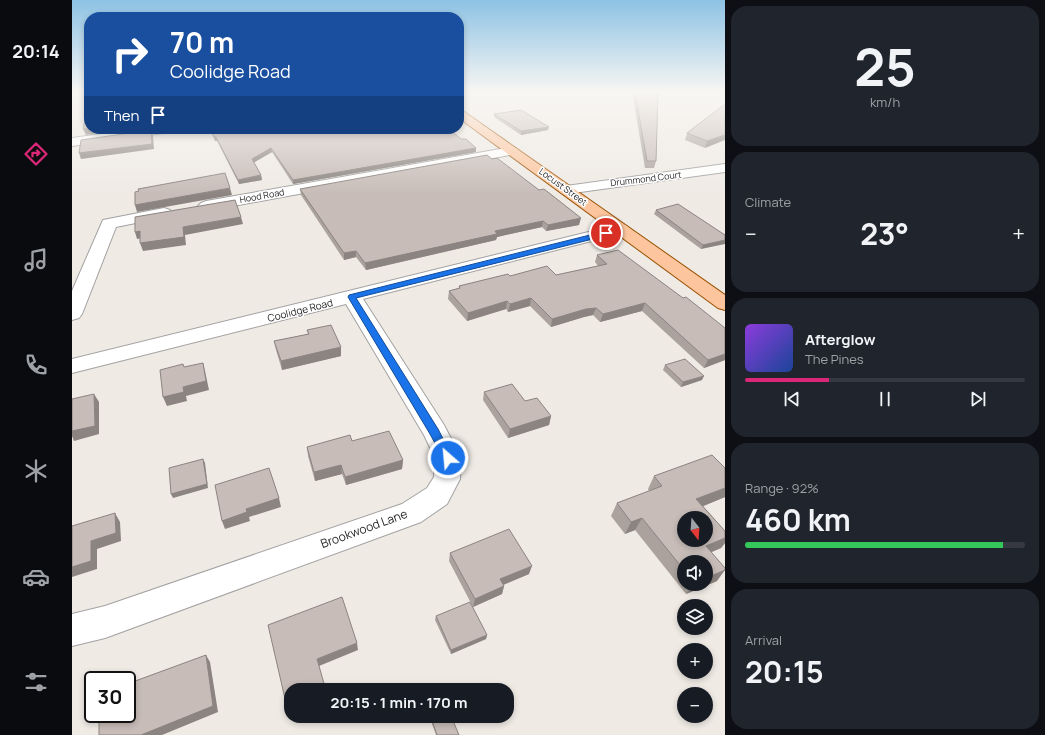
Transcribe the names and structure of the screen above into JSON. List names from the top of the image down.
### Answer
{
  "streets": {
    "main road": ["Locust Street"],
    "street": [
      "Drummond Court",
      "Hood Road",
      "Coolidge Road",
      "Brookwood Lane"
    ]
  },
  "crossings": [
    ["Drummond Court", "Locust Street"],
    ["Locust Street", "Hood Road"],
    ["Locust Street", "Coolidge Road"],
    ["Coolidge Road", "Brookwood Lane"]
  ],
  "north": "bottom",
  "page": {
    "tabs": "20:14",
    "tile": [
      ["25", "km/h"],
      "Climate",
      ["Range · 92%", "460 km"],
      ["Arrival", "20:15"]
    ],
    "turn": ["70 m", "Coolidge Road"],
    "then": "Then",
    "heat": ["−", "23°", "+"],
    "song": ["Afterglow", "The Pines"],
    "map_buttons": ["+", "−"],
    "limit": "30",
    "trip": "20:15 · 1 min · 170 m"
  }
}
